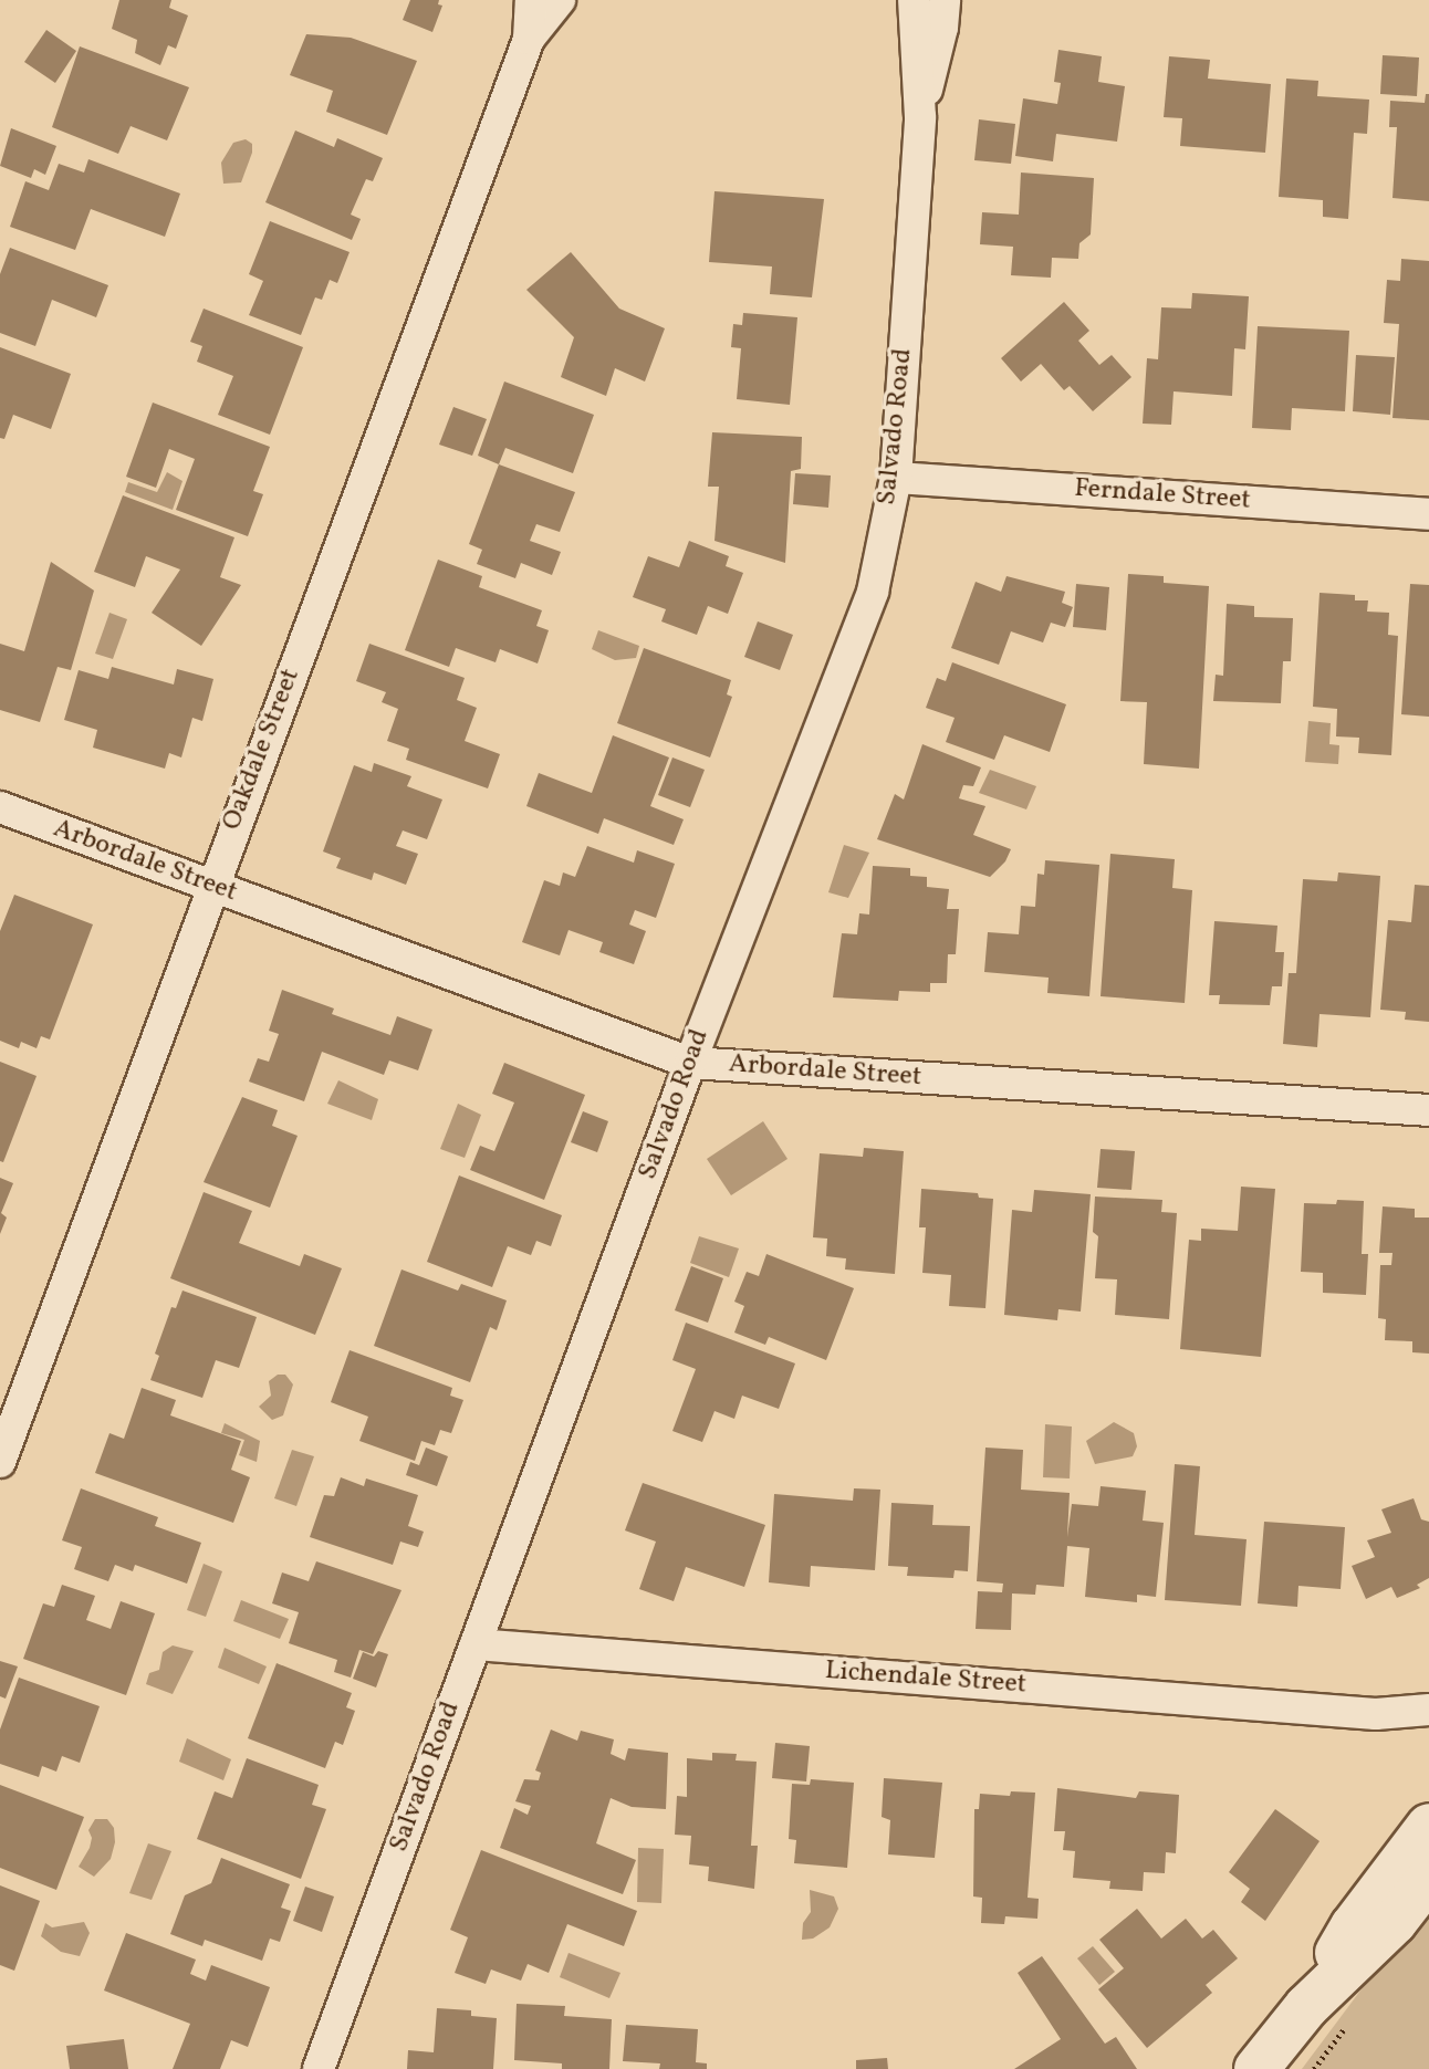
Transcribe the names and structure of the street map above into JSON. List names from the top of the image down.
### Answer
{
  "streets": {
    "street": [
      "Salvado Road",
      "Ferndale Street",
      "Oakdale Street",
      "Arbordale Street",
      "Lichendale Street"
    ]
  },
  "crossings": [
    ["Salvado Road", "Ferndale Street"],
    ["Salvado Road", "Arbordale Street"],
    ["Salvado Road", "Lichendale Street"],
    ["Oakdale Street", "Arbordale Street"]
  ]
}
